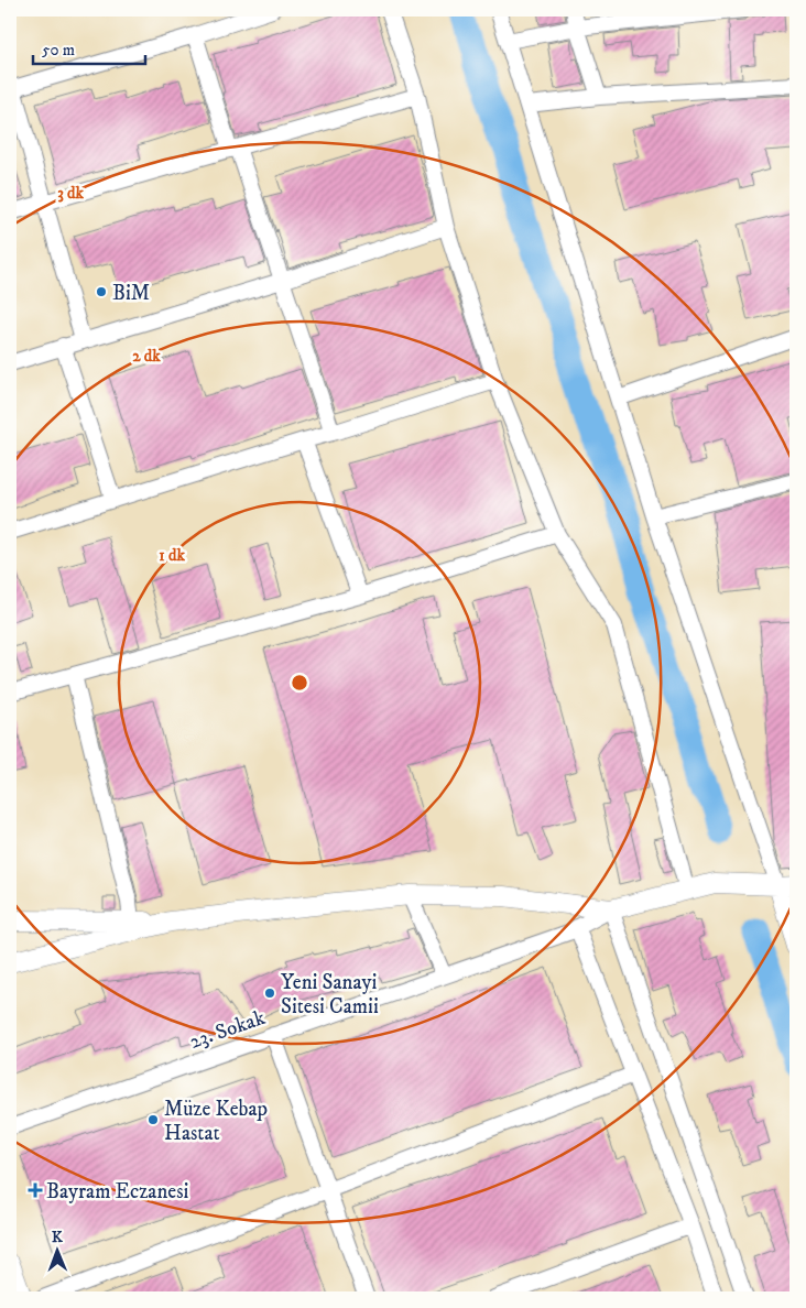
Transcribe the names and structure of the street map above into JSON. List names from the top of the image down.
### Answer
{
  "streets": {
    "street": ["23. Sokak"]
  },
  "places": {
    "other": ["BiM", "Yeni Sanayi Sitesi Camii", "Müze Kebap Hastat"],
    "health": ["Bayram Eczanesi"]
  },
  "scale_bar": "50 m",
  "north": "top",
  "rings": ["3 dk", "2 dk", "1 dk"]
}
